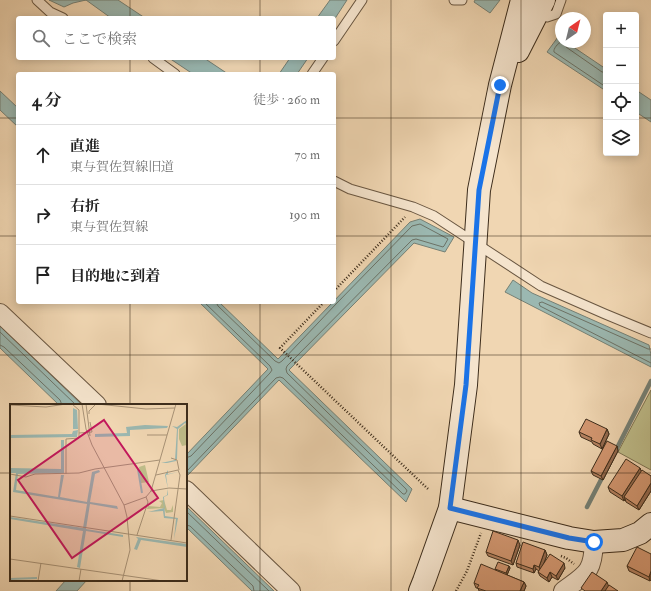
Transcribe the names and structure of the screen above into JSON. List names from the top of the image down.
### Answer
{
  "north": "top right",
  "page": {
    "map_buttons": ["+", "−"],
    "search": "ここで検索",
    "heading": ["4 分", "徒歩 · 260 m"],
    "list": [
      ["直進", "東与賀佐賀線旧道", "70 m"],
      ["右折", "東与賀佐賀線", "190 m"],
      "目的地に到着"
    ]
  }
}
